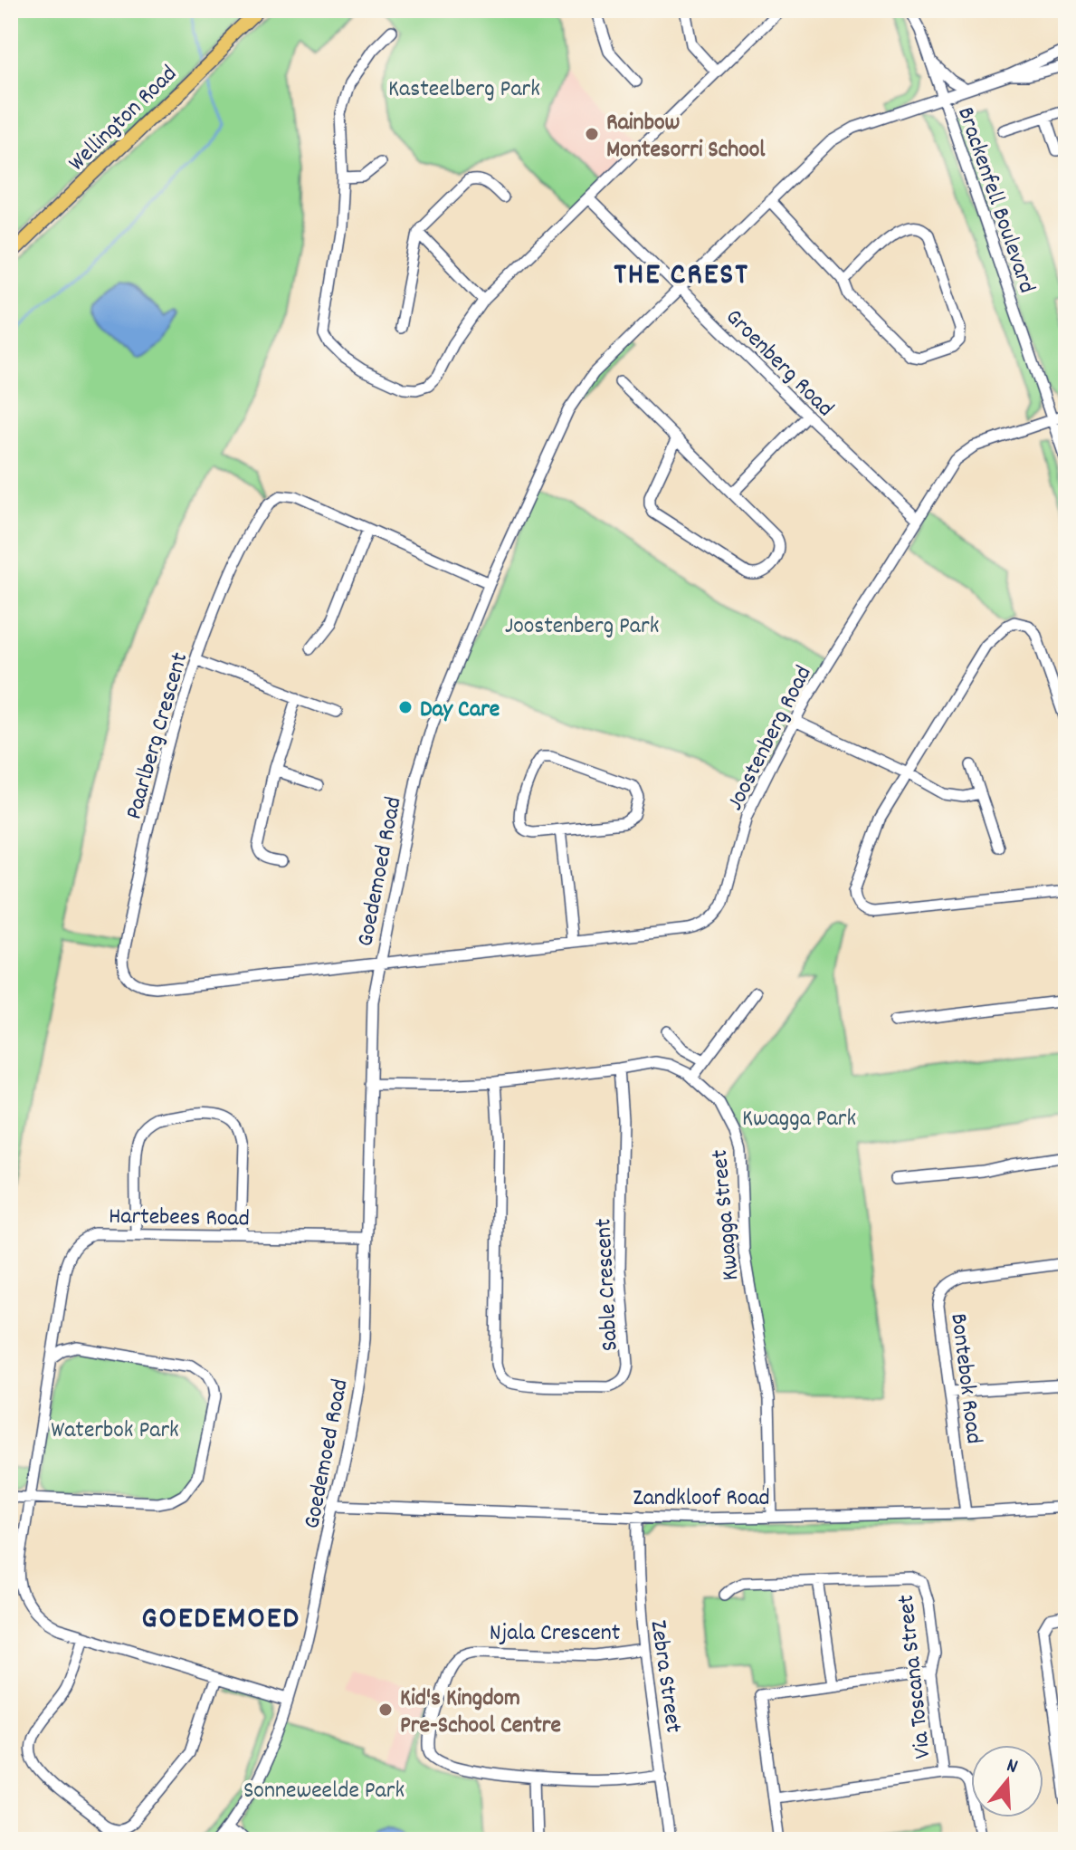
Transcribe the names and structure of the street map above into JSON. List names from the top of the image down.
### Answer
{
  "streets": {
    "main road": ["Wellington Road"],
    "street": [
      "Brackenfell Boulevard",
      "Groenberg Road",
      "Paarlberg Crescent",
      "Joostenberg Road",
      "Goedemoed Road",
      "Hartebees Road",
      "Kwagga Street",
      "Sable Crescent",
      "Bontebok Road",
      "Zandkloof Road",
      "Njala Crescent",
      "Zebra Street",
      "Via Toscana Street"
    ]
  },
  "crossings": [
    ["Brackenfell Boulevard", "Joostenberg Road"],
    ["Brackenfell Boulevard", "Goedemoed Road"],
    ["Groenberg Road", "Joostenberg Road"],
    ["Groenberg Road", "Goedemoed Road"],
    ["Paarlberg Crescent", "Joostenberg Road"],
    ["Paarlberg Crescent", "Goedemoed Road"],
    ["Joostenberg Road", "Goedemoed Road"],
    ["Goedemoed Road", "Hartebees Road"],
    ["Goedemoed Road", "Kwagga Street"],
    ["Goedemoed Road", "Zandkloof Road"],
    ["Kwagga Street", "Sable Crescent"],
    ["Kwagga Street", "Zandkloof Road"],
    ["Bontebok Road", "Zandkloof Road"],
    ["Zandkloof Road", "Zebra Street"],
    ["Njala Crescent", "Zebra Street"]
  ],
  "districts": ["THE CREST", "GOEDEMOED"],
  "parks": [
    "Kasteelberg Park",
    "Joostenberg Park",
    "Kwagga Park",
    "Waterbok Park",
    "Sonneweelde Park"
  ],
  "places": ["Rainbow Montesorri School", "Day Care", "Kid's Kingdom Pre-School Centre"],
  "north": "top"
}
